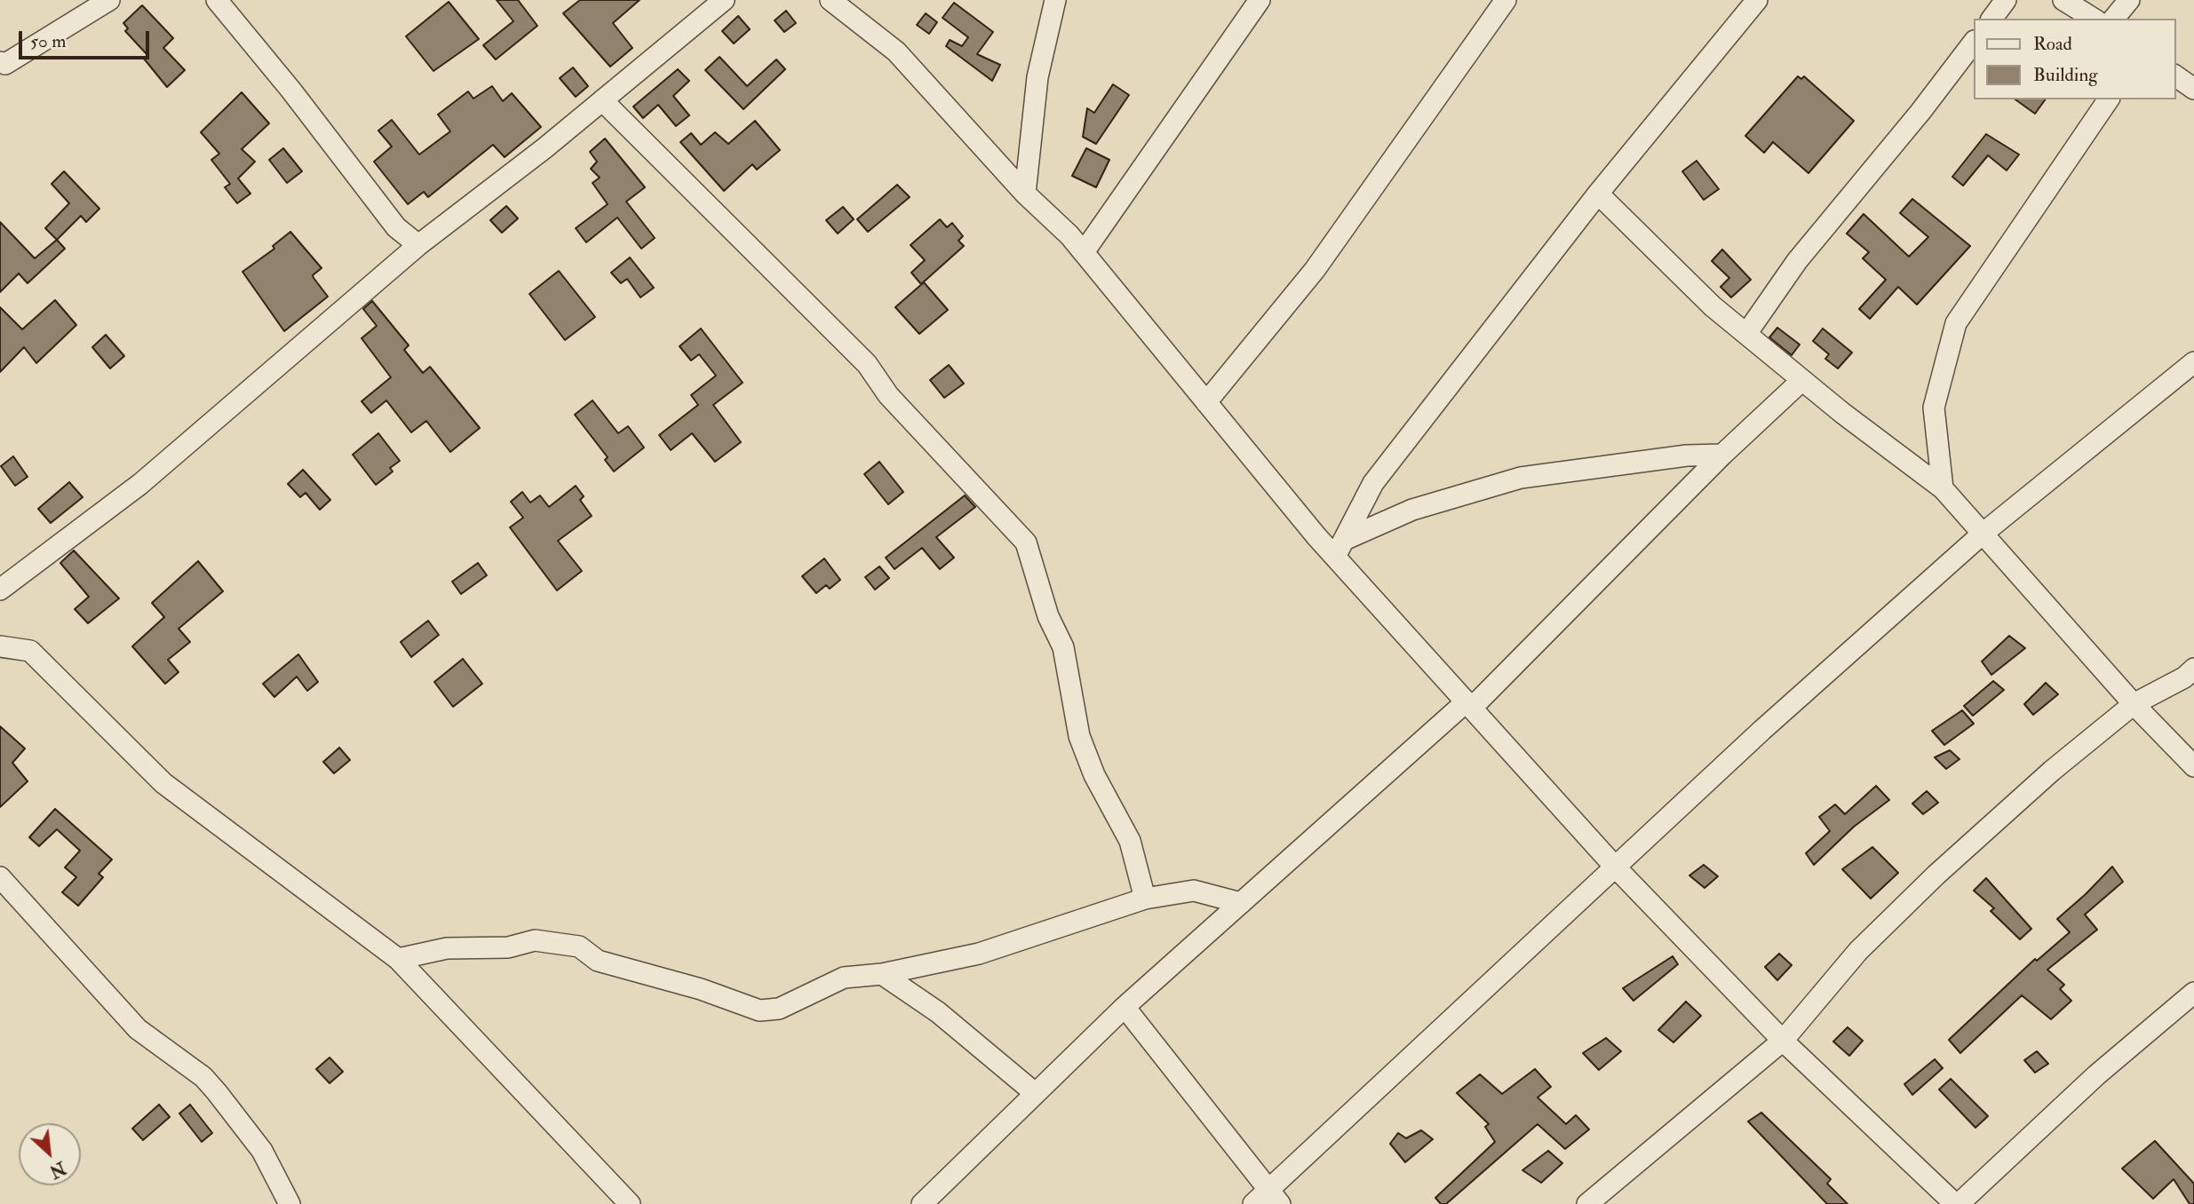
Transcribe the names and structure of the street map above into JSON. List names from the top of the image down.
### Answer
{
  "legend": ["Road", "Building"],
  "scale_bar": "50 m",
  "north": "bottom right"
}
